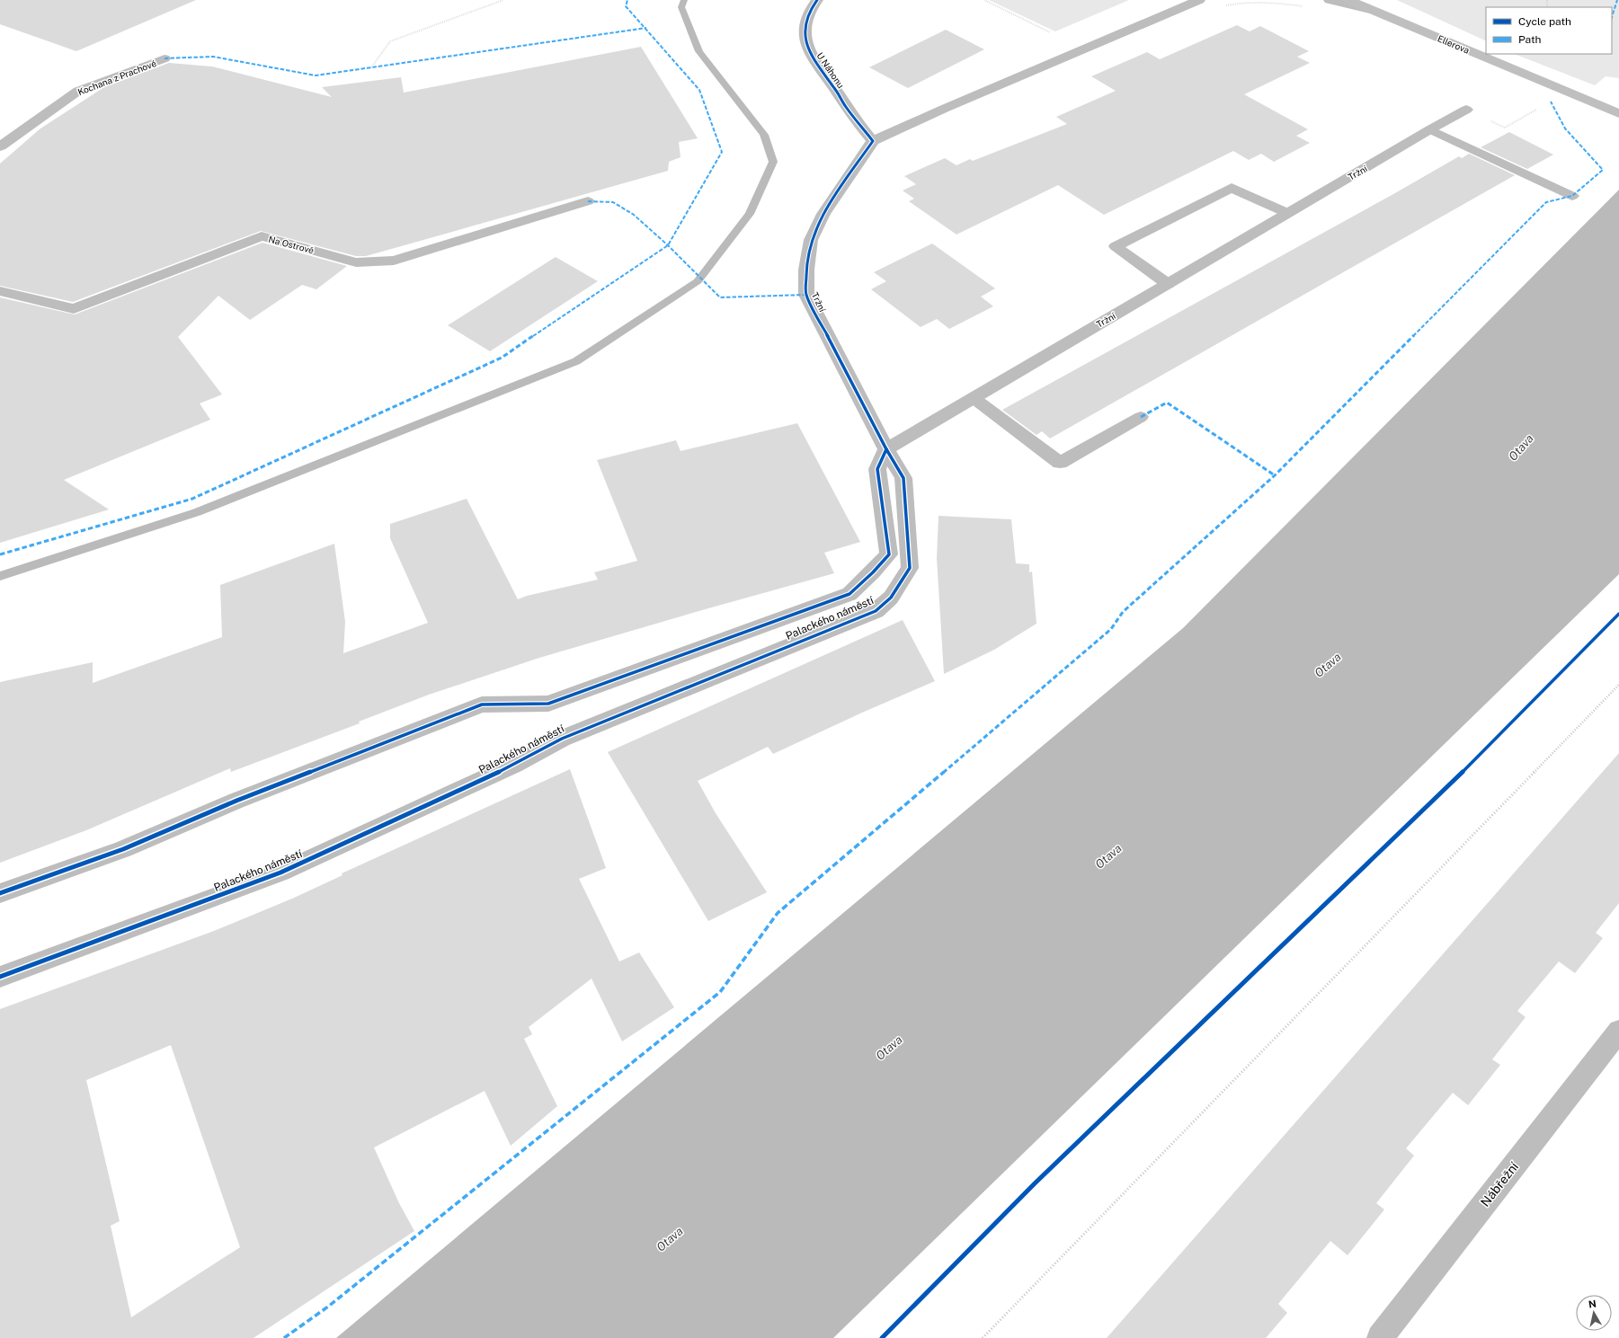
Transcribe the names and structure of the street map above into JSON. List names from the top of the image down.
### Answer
{
  "streets": {
    "street": [
      "Ellerova",
      "U Náhonu",
      "Kochana z Prachové",
      "Tržní",
      "Palackého náměstí",
      "Nábřežní"
    ],
    "lane": ["Na Ostrově"]
  },
  "crossings": [
    ["U Náhonu", "Tržní"],
    ["Tržní", "Palackého náměstí"]
  ],
  "water": ["Otava"],
  "legend": ["Cycle path", "Path"],
  "north": "top"
}
